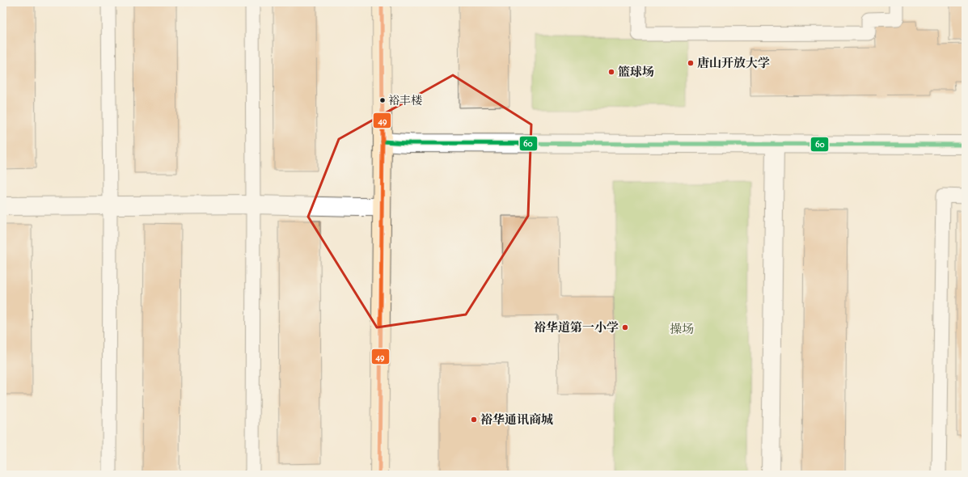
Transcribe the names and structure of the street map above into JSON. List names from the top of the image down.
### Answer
{
  "parks": ["操场"],
  "places": [
    "唐山开放大学",
    "篮球场",
    "裕丰楼",
    "裕华道第一小学",
    "裕华通讯商城"
  ],
  "lines": ["transit line 49", "transit line 60"]
}
